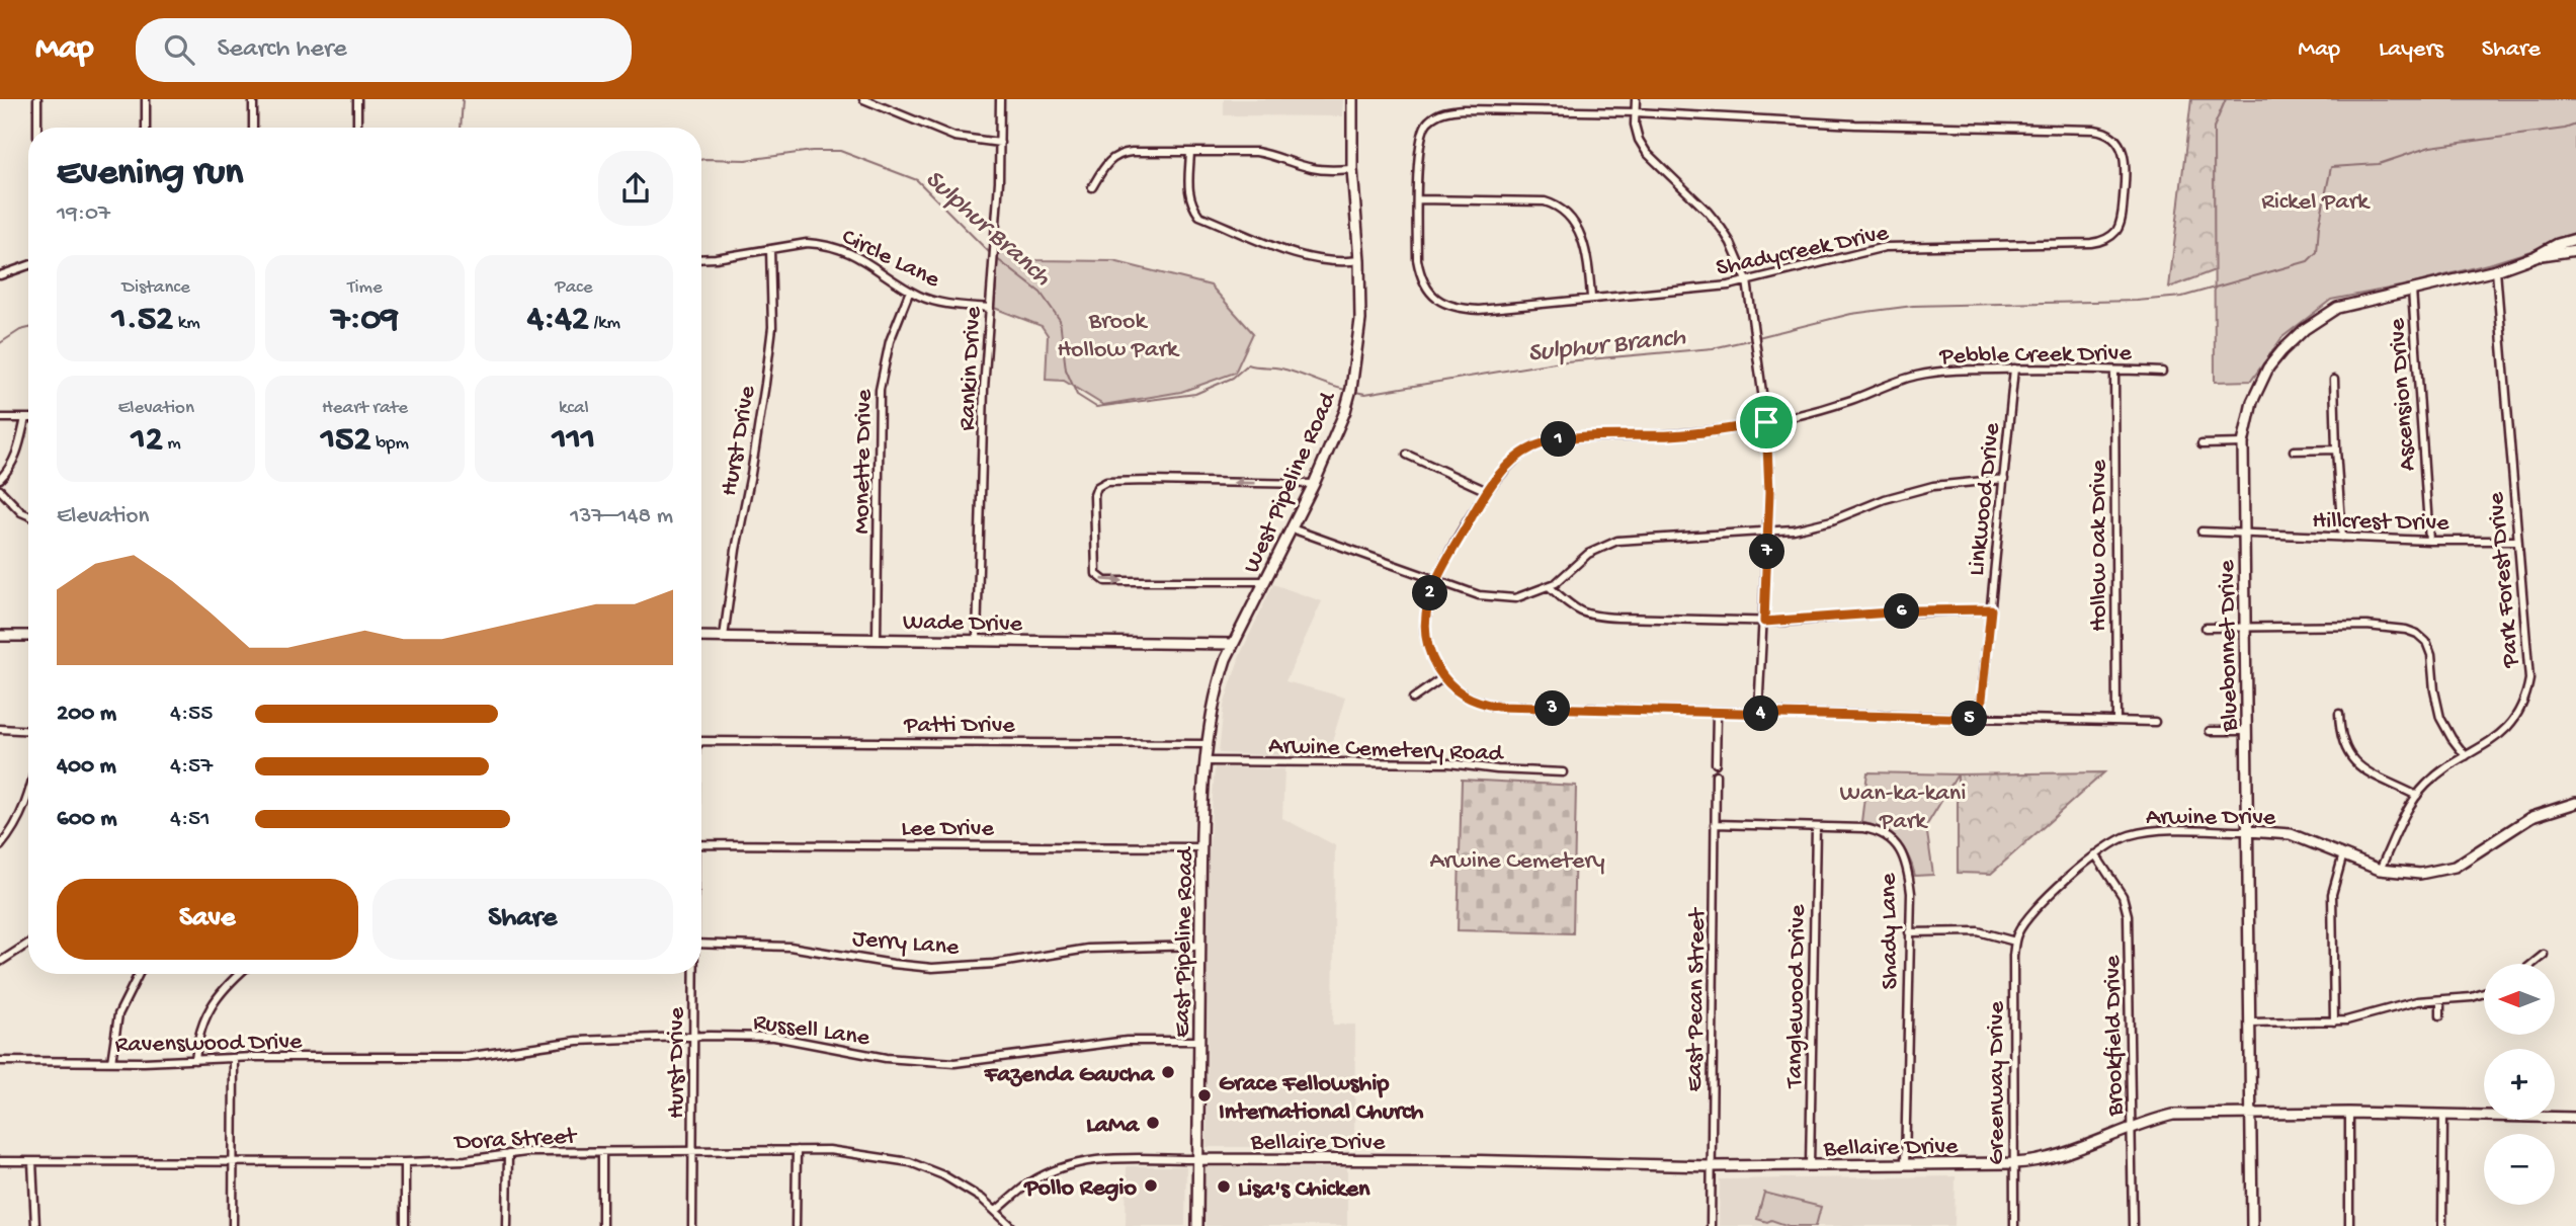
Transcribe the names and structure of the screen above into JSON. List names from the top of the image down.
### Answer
{
  "streets": {
    "street": [
      "Shadycreek Drive",
      "Circle Lane",
      "Pebble Creek Drive",
      "Rankin Drive",
      "Ascension Drive",
      "Hurst Drive",
      "Monette Drive",
      "West Pipeline Road",
      "Linkwood Drive",
      "Hillcrest Drive",
      "Hollow Oak Drive",
      "Park Forest Drive",
      "Wade Drive",
      "Bluebonnet Drive",
      "Patti Drive",
      "Arwine Cemetery Road",
      "Arwine Drive",
      "Lee Drive",
      "Shady Lane",
      "Jerry Lane",
      "East Pipeline Road",
      "Tanglewood Drive",
      "East Pecan Street",
      "Russell Lane",
      "Brookfield Drive",
      "Ravenswood Drive",
      "Greenway Drive",
      "Dora Street",
      "Bellaire Drive"
    ]
  },
  "crossings": [
    ["Circle Lane", "Rankin Drive"],
    ["Circle Lane", "Hurst Drive"],
    ["Circle Lane", "Monette Drive"],
    ["Pebble Creek Drive", "Linkwood Drive"],
    ["Pebble Creek Drive", "Hollow Oak Drive"],
    ["Rankin Drive", "Wade Drive"],
    ["Ascension Drive", "Hillcrest Drive"],
    ["Ascension Drive", "Bluebonnet Drive"],
    ["Hurst Drive", "Wade Drive"],
    ["Hurst Drive", "Patti Drive"],
    ["Hurst Drive", "Russell Lane"],
    ["Hurst Drive", "Dora Street"],
    ["Monette Drive", "Wade Drive"],
    ["West Pipeline Road", "Wade Drive"],
    ["West Pipeline Road", "Patti Drive"],
    ["West Pipeline Road", "East Pipeline Road"],
    ["Hillcrest Drive", "Park Forest Drive"],
    ["Hillcrest Drive", "Bluebonnet Drive"],
    ["Park Forest Drive", "Bluebonnet Drive"],
    ["Park Forest Drive", "Arwine Drive"],
    ["Bluebonnet Drive", "Arwine Drive"],
    ["Bluebonnet Drive", "Bellaire Drive"],
    ["Patti Drive", "East Pipeline Road"],
    ["Arwine Cemetery Road", "East Pipeline Road"],
    ["Arwine Drive", "Brookfield Drive"],
    ["Arwine Drive", "Greenway Drive"],
    ["Lee Drive", "East Pipeline Road"],
    ["Shady Lane", "Tanglewood Drive"],
    ["Shady Lane", "East Pecan Street"],
    ["Shady Lane", "Bellaire Drive"],
    ["Jerry Lane", "East Pipeline Road"],
    ["East Pipeline Road", "Russell Lane"],
    ["East Pipeline Road", "Bellaire Drive"],
    ["Tanglewood Drive", "Bellaire Drive"],
    ["East Pecan Street", "Bellaire Drive"],
    ["Russell Lane", "Ravenswood Drive"],
    ["Brookfield Drive", "Bellaire Drive"],
    ["Greenway Drive", "Bellaire Drive"]
  ],
  "water": ["Sulphur Branch"],
  "parks": [
    "Rickel Park",
    "Brook Hollow Park",
    "Wan-ka-kani Park",
    "Arwine Cemetery"
  ],
  "places": [
    "Fazenda Gaucha",
    "Grace Fellowship International Church",
    "LaMa",
    "Pollo Regio",
    "Lisa's Chicken"
  ],
  "north": "left",
  "page": {
    "header": "Map",
    "search": "Search here",
    "nav": ["Map", "Layers", "Share"],
    "heading": ["Evening run", "19:07"],
    "stats": [
      ["Distance", "1.52 km"],
      ["Time", "7:09"],
      ["Pace", "4:42 /km"],
      ["Elevation", "12 m"],
      ["Heart rate", "152 bpm"],
      ["kcal", "111"]
    ],
    "pins": [
      "1",
      "7",
      "2",
      "6",
      "3",
      "4",
      "5"
    ],
    "chart": ["Elevation", "137–148 m"],
    "list": [
      {
        "name": "200 m",
        "note": "4:55"
      },
      {
        "name": "400 m",
        "note": "4:57"
      },
      {
        "name": "600 m",
        "note": "4:51"
      }
    ],
    "buttons": ["Save", "Share"],
    "map_buttons": ["+", "−"]
  }
}
